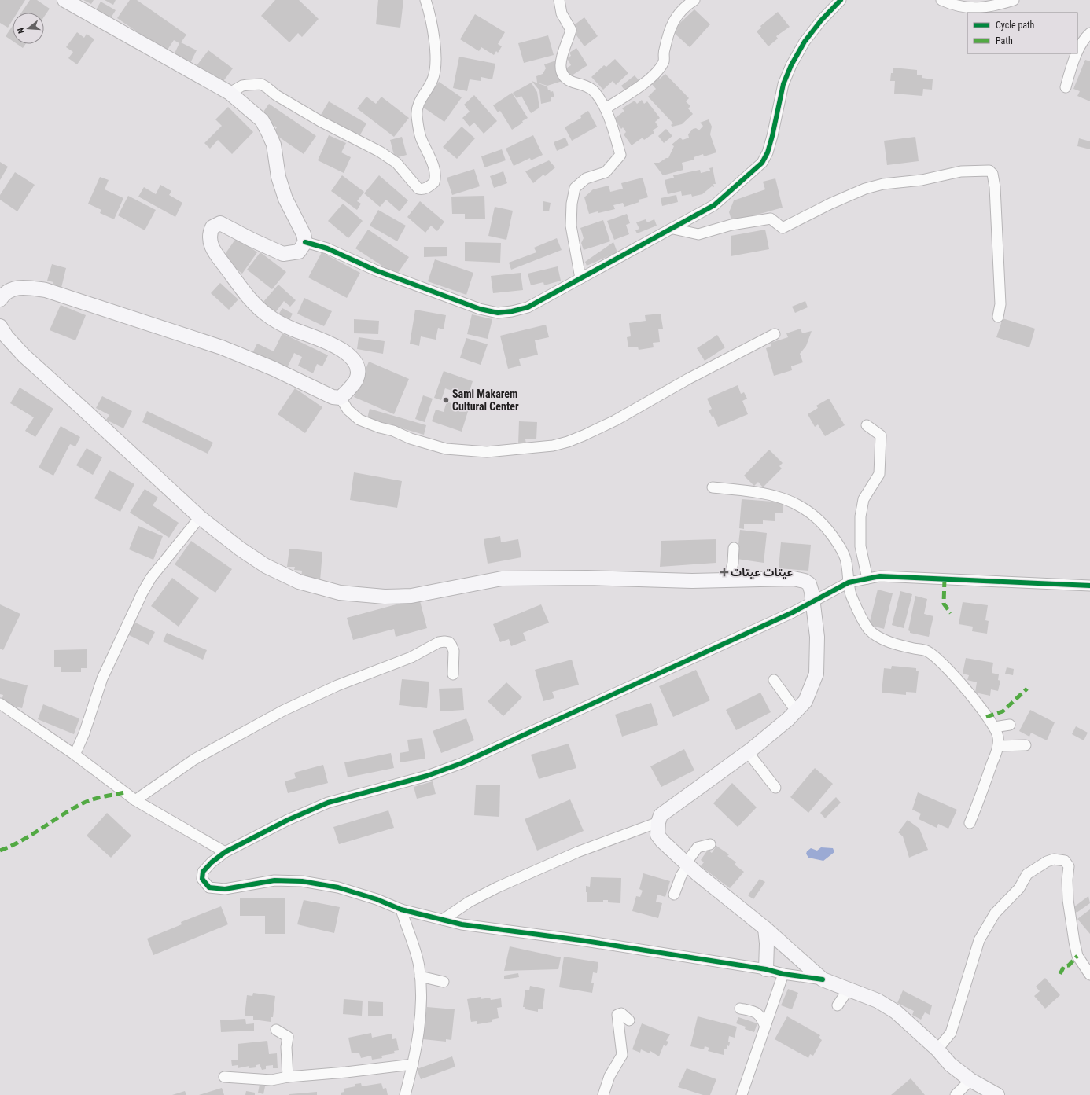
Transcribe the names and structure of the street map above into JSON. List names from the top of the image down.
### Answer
{
  "places": {
    "other": ["Sami Makarem Cultural Center"],
    "health": ["عيتات عيتات"]
  },
  "legend": ["Cycle path", "Path"],
  "north": "left"
}
